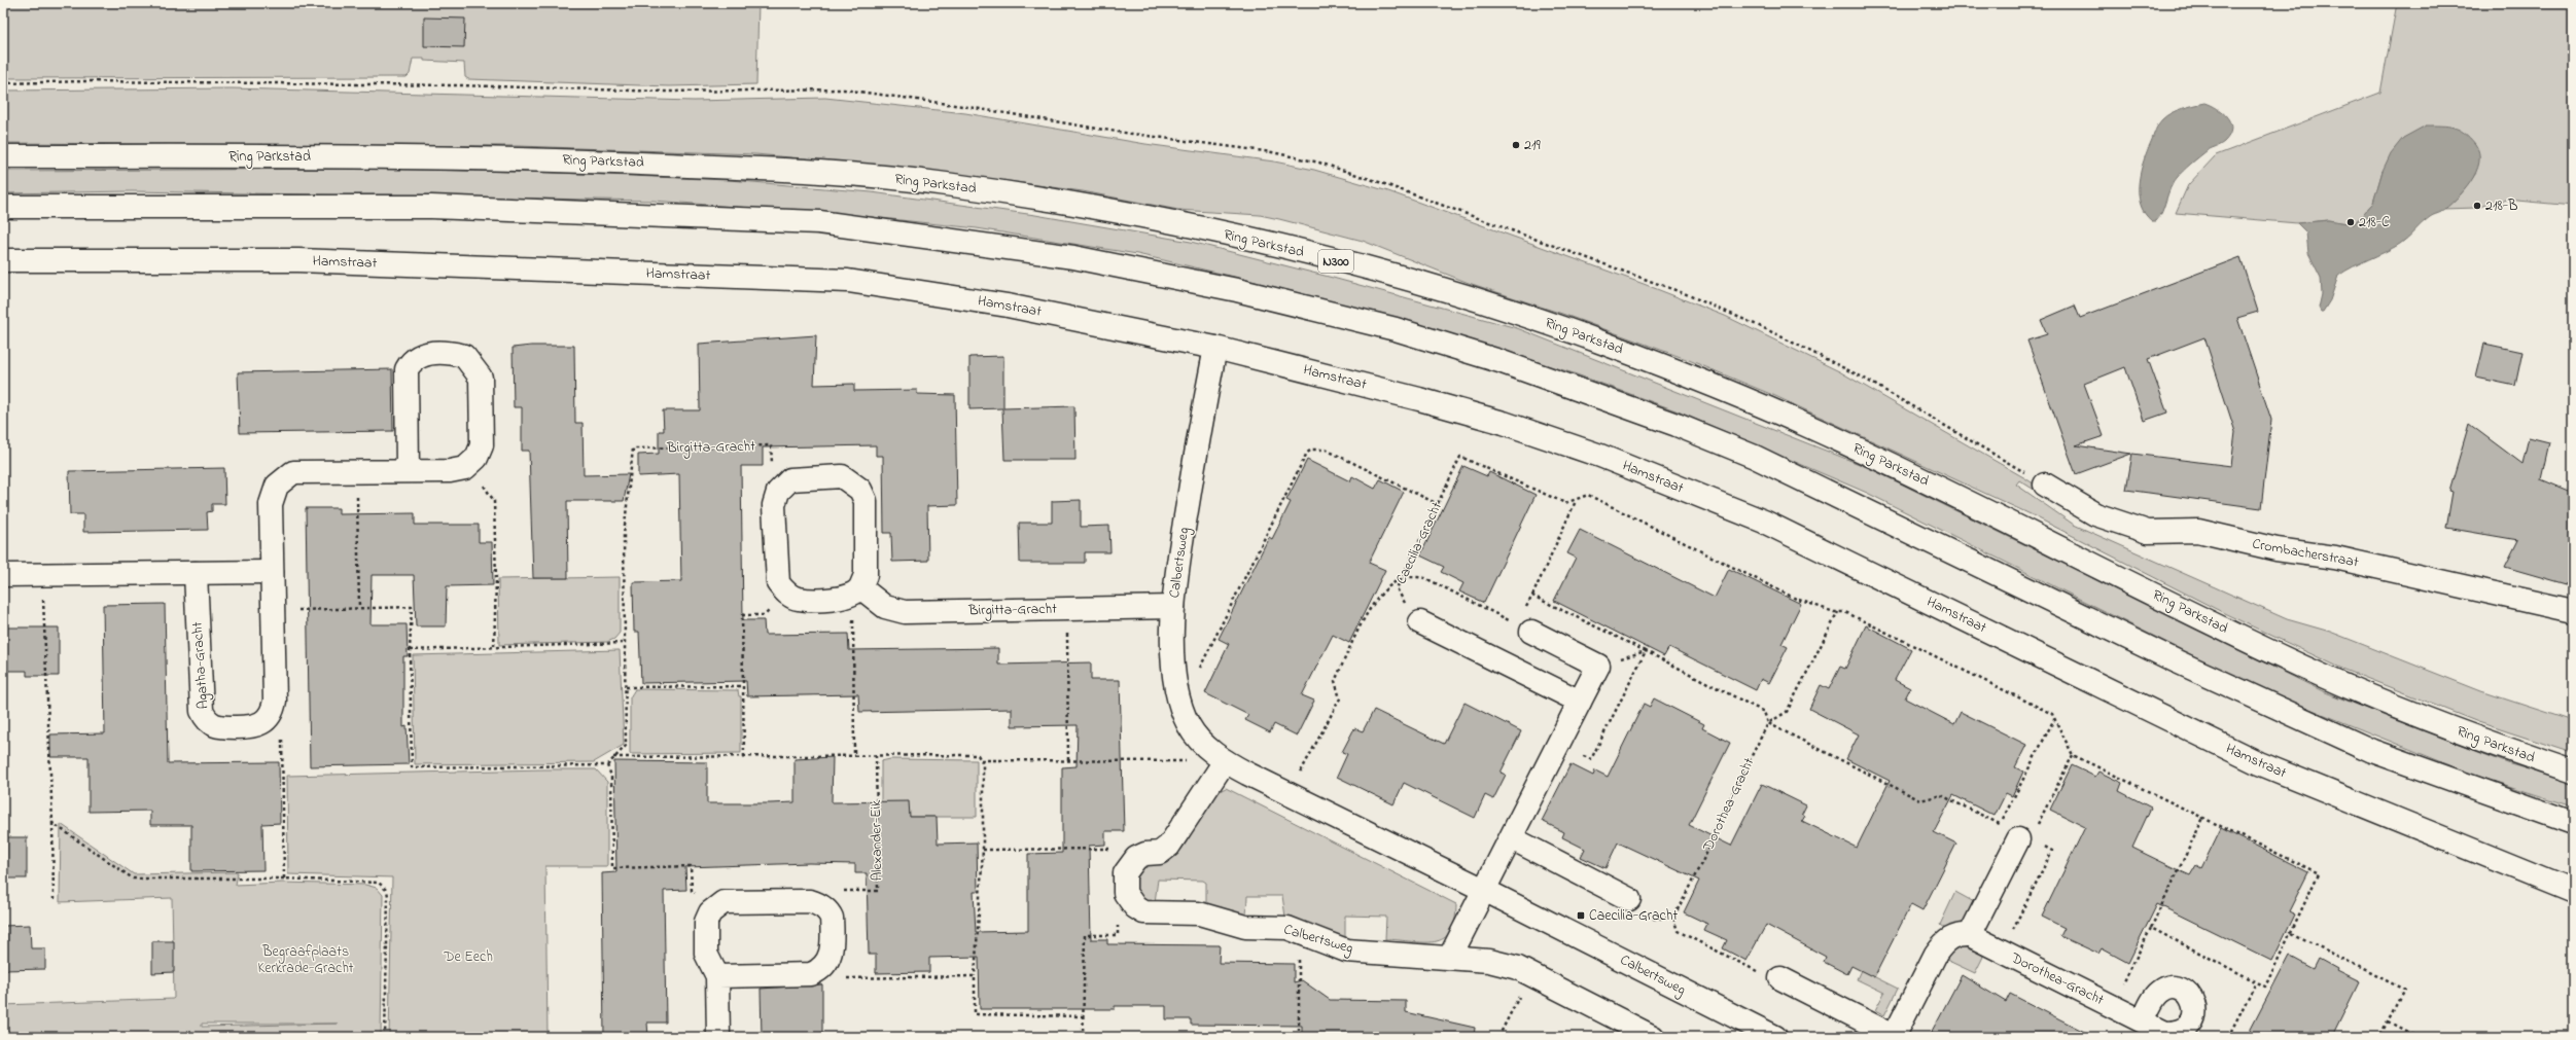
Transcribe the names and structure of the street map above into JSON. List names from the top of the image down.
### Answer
{
  "streets": {
    "main road": [
      "Ring Parkstad",
      "N300",
      "Hamstraat",
      "Birgitta-Gracht",
      "Crombacherstraat",
      "Calbertsweg",
      "Agatha-Gracht",
      "Dorothea-Gracht"
    ],
    "path": ["Caecilia-Gracht", "Alexander-Eik"]
  },
  "crossings": [
    ["Hamstraat", "Calbertsweg"],
    ["Birgitta-Gracht", "Calbertsweg"]
  ],
  "parks": ["Begraafplaats Kerkrade-Gracht", "De Eech"],
  "places": {
    "other": ["219", "218-B", "218-C"],
    "transit": ["Caecilia-Gracht"]
  }
}
